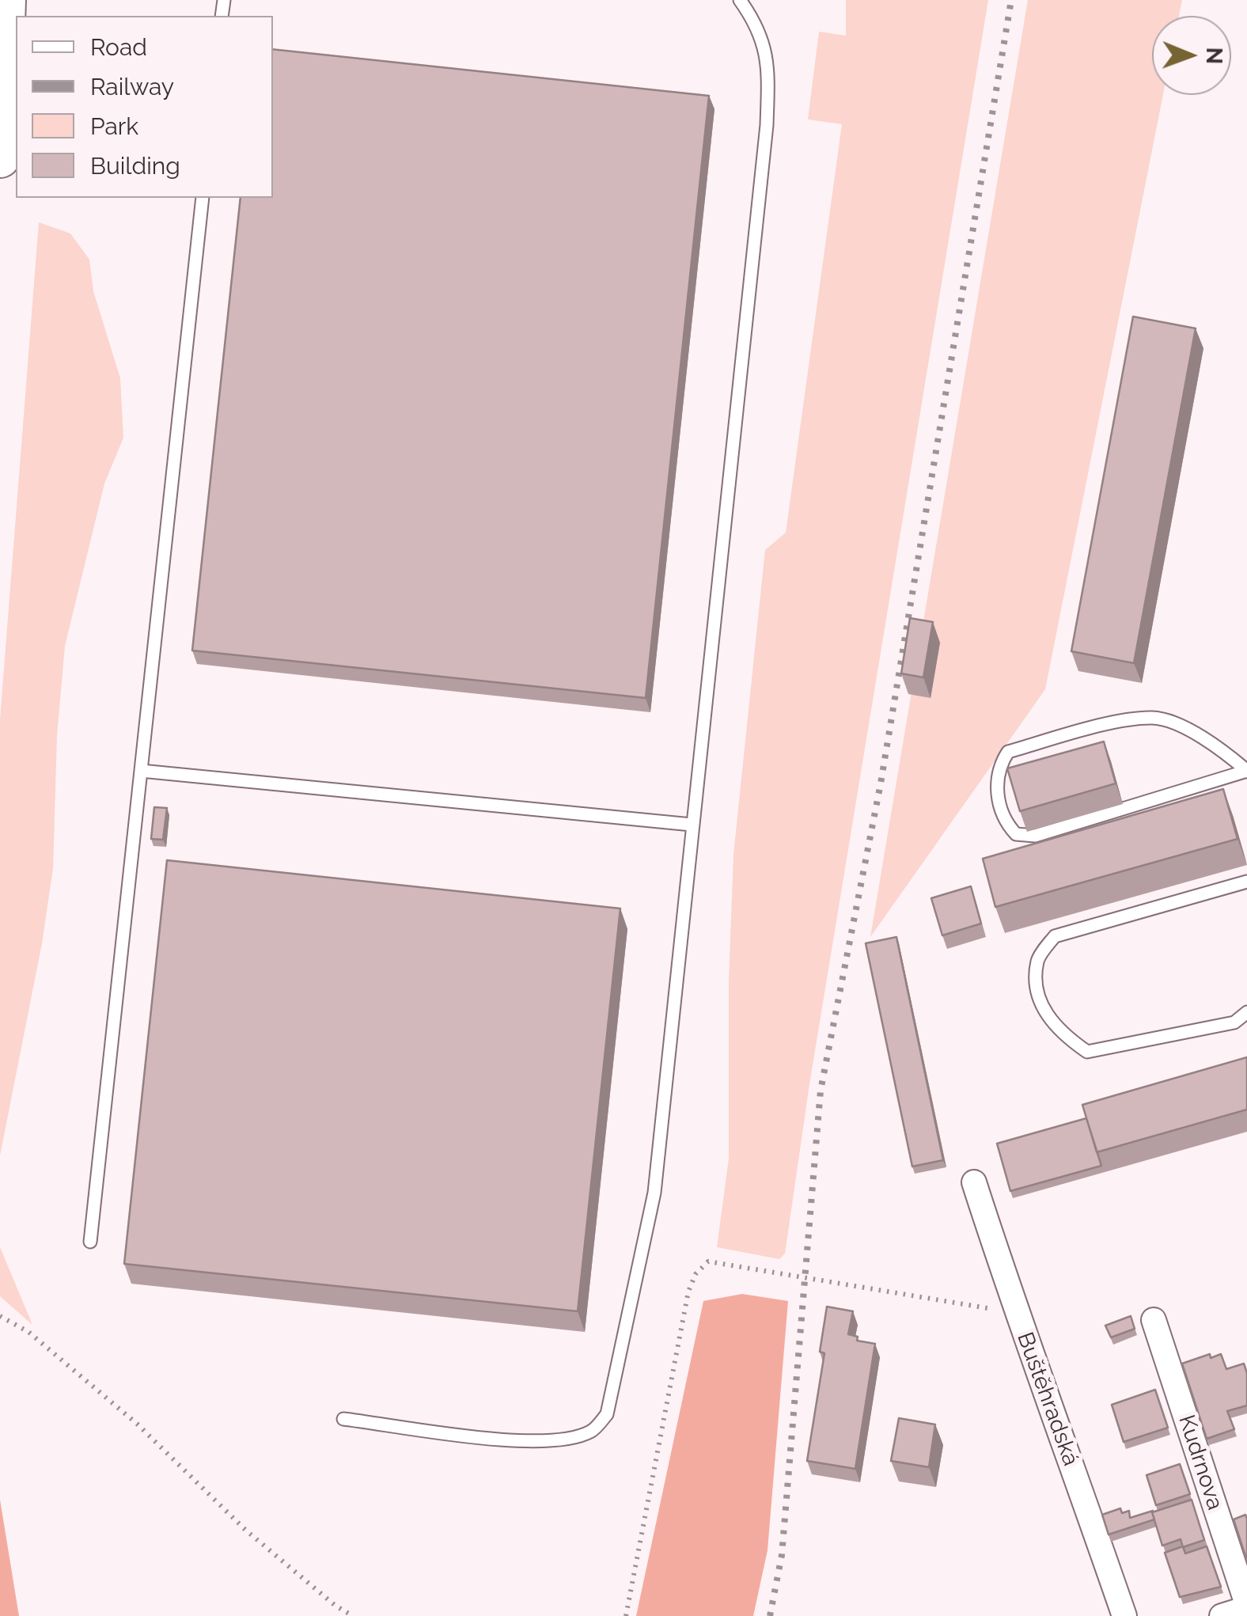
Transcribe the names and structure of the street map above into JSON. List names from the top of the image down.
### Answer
{
  "streets": {
    "street": ["Buštěhradská", "Kudrnova"]
  },
  "legend": [
    "Road",
    "Railway",
    "Park",
    "Building"
  ],
  "north": "right"
}
